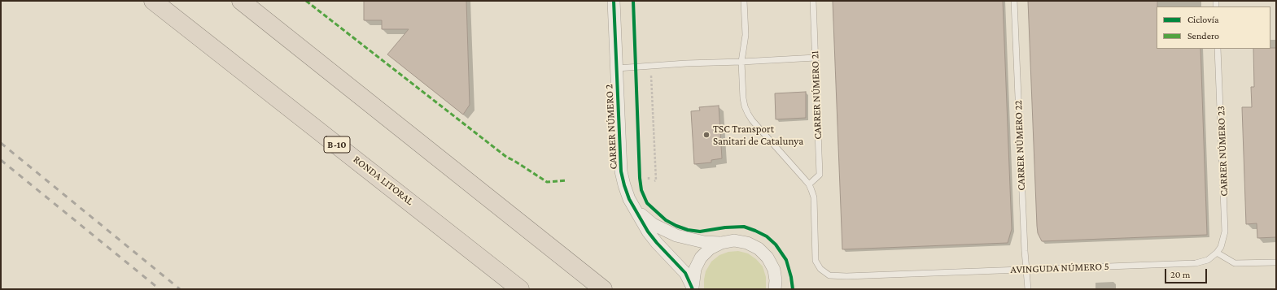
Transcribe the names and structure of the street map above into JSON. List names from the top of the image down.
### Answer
{
  "streets": {
    "highway": ["B-10", "RONDA LITORAL"],
    "street": ["CARRER NÚMERO 2"],
    "lane": [
      "CARRER NÚMERO 21",
      "CARRER NÚMERO 22",
      "CARRER NÚMERO 23",
      "AVINGUDA NÚMERO 5"
    ]
  },
  "crossings": [
    ["CARRER NÚMERO 21", "AVINGUDA NÚMERO 5"],
    ["CARRER NÚMERO 22", "AVINGUDA NÚMERO 5"],
    ["CARRER NÚMERO 23", "AVINGUDA NÚMERO 5"]
  ],
  "places": ["TSC Transport Sanitari de Catalunya"],
  "legend": ["Ciclovía", "Sendero"],
  "scale_bar": "20 m"
}
